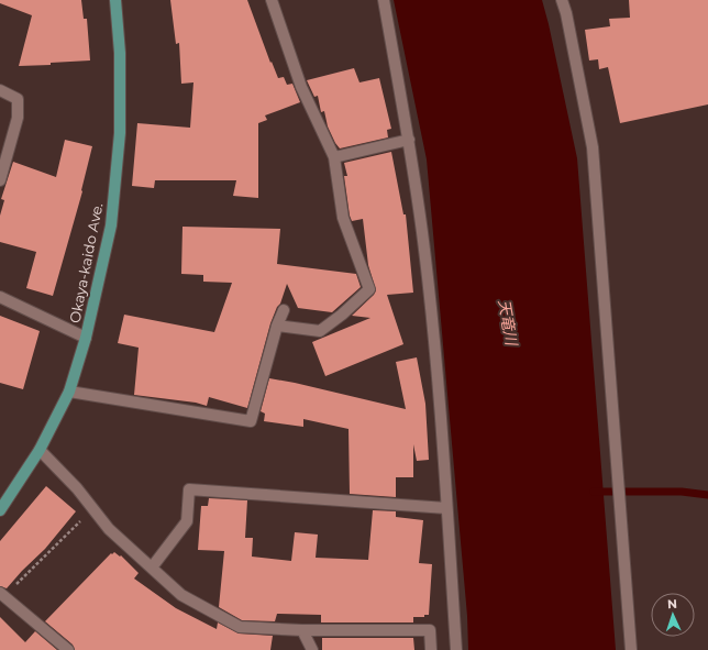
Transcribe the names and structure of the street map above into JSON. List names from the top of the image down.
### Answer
{
  "streets": {
    "main road": ["Okaya-kaido Ave."]
  },
  "water": ["天竜川"],
  "north": "top"
}
